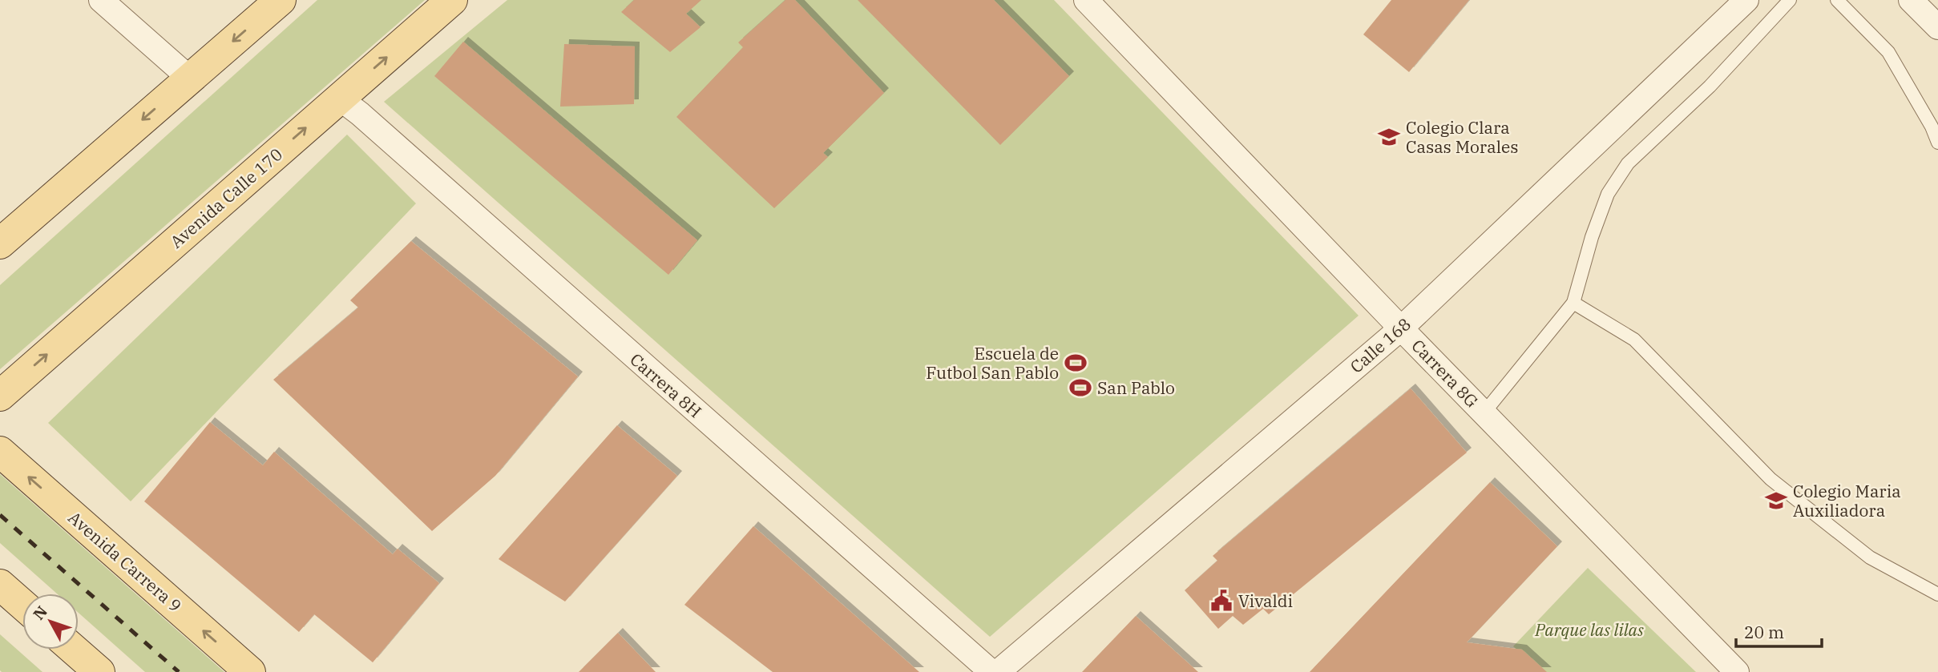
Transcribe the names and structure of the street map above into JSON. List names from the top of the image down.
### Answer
{
  "streets": {
    "main road": ["Avenida Calle 170", "Avenida Carrera 9"],
    "street": ["Calle 168", "Carrera 8G", "Carrera 8H"]
  },
  "crossings": [
    ["Avenida Calle 170", "Carrera 8H"],
    ["Calle 168", "Carrera 8G"]
  ],
  "one_way": ["Avenida Carrera 9"],
  "parks": ["Parque las lilas"],
  "places": {
    "school or university": ["Colegio Clara Casas Morales", "Colegio Maria Auxiliadora"],
    "sports": ["Escuela de Futbol San Pablo", "San Pablo"],
    "public building": ["Vivaldi"]
  },
  "scale_bar": "20 m",
  "north": "top left"
}
